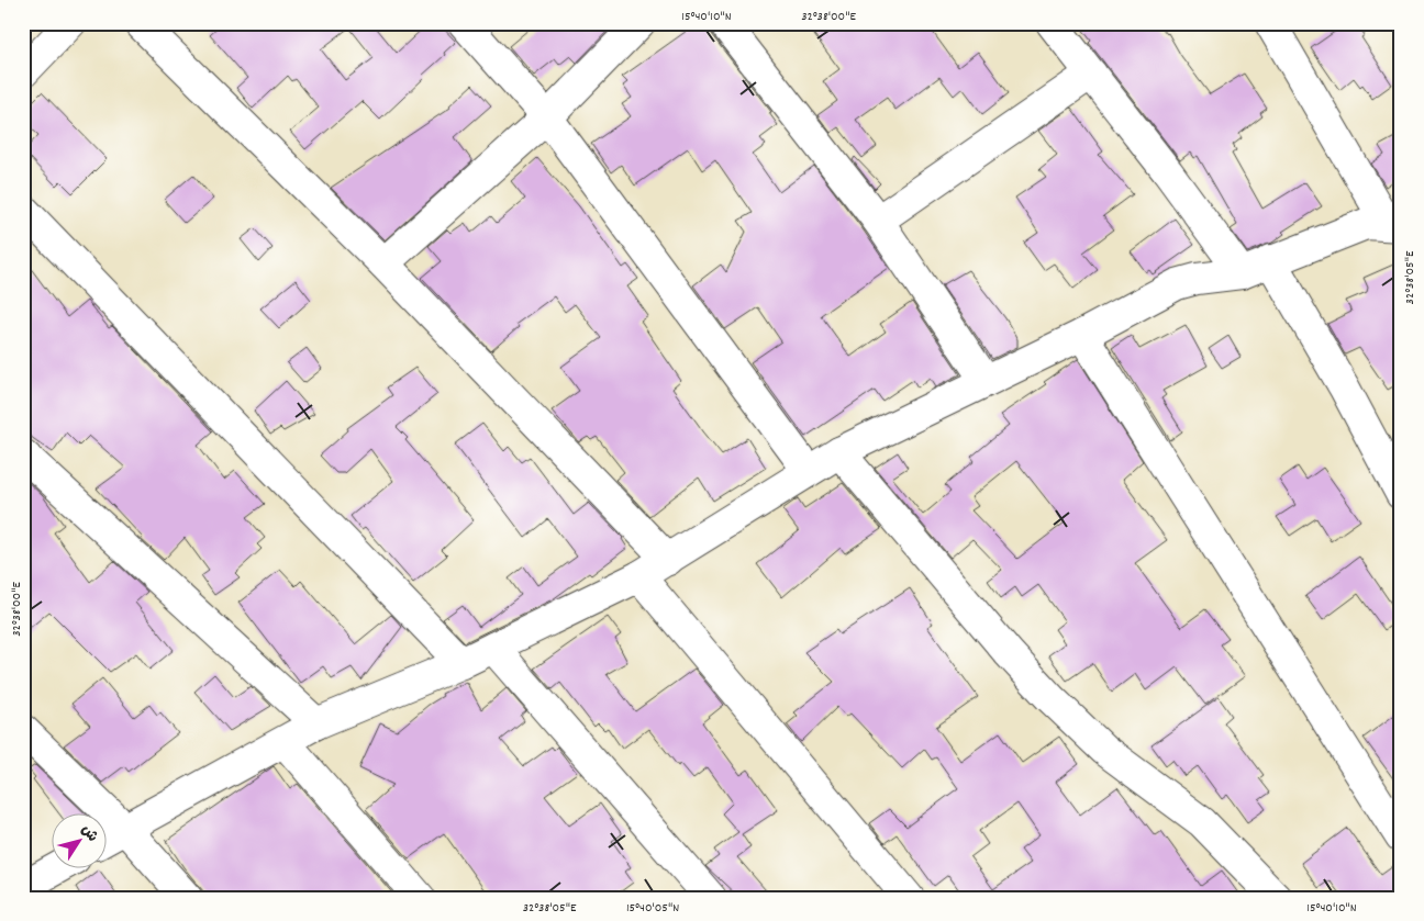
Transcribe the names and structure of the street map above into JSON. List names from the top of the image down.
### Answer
{
  "north": "top right",
  "coordinates": [
    "15°40'10\"N",
    "32°38'00\"E",
    "32°38'05\"E",
    "15°40'05\"N"
  ]
}
